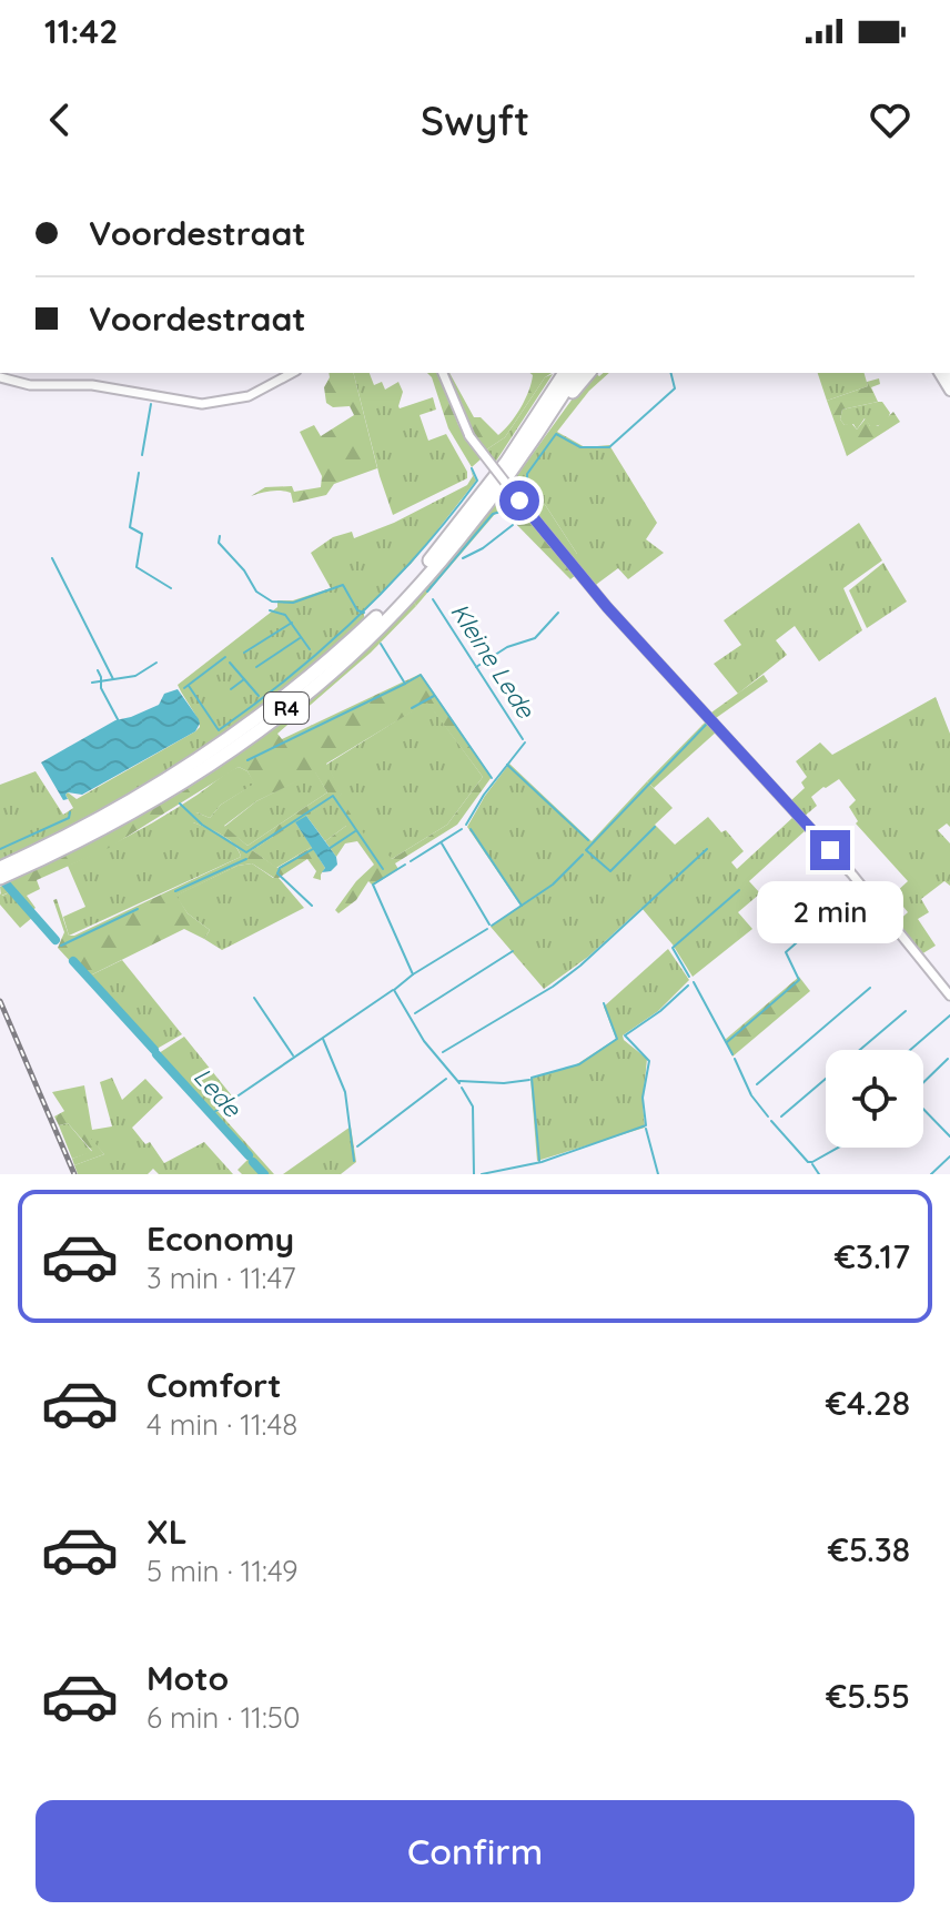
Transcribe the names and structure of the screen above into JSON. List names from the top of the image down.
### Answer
{
  "streets": {
    "highway": ["R4"]
  },
  "water": ["Kleine Lede", "Lede"],
  "page": {
    "status": "11:42",
    "header": "Swyft",
    "banner": ["Voordestraat", "Voordestraat"],
    "bubble": "2 min",
    "list": [
      {
        "name": "Economy",
        "note": "3 min · 11:47",
        "value": "€3.17"
      },
      {
        "name": "Comfort",
        "note": "4 min · 11:48",
        "value": "€4.28"
      },
      {
        "name": "XL",
        "note": "5 min · 11:49",
        "value": "€5.38"
      },
      {
        "name": "Moto",
        "note": "6 min · 11:50",
        "value": "€5.55"
      }
    ],
    "buttons": "Confirm"
  }
}
